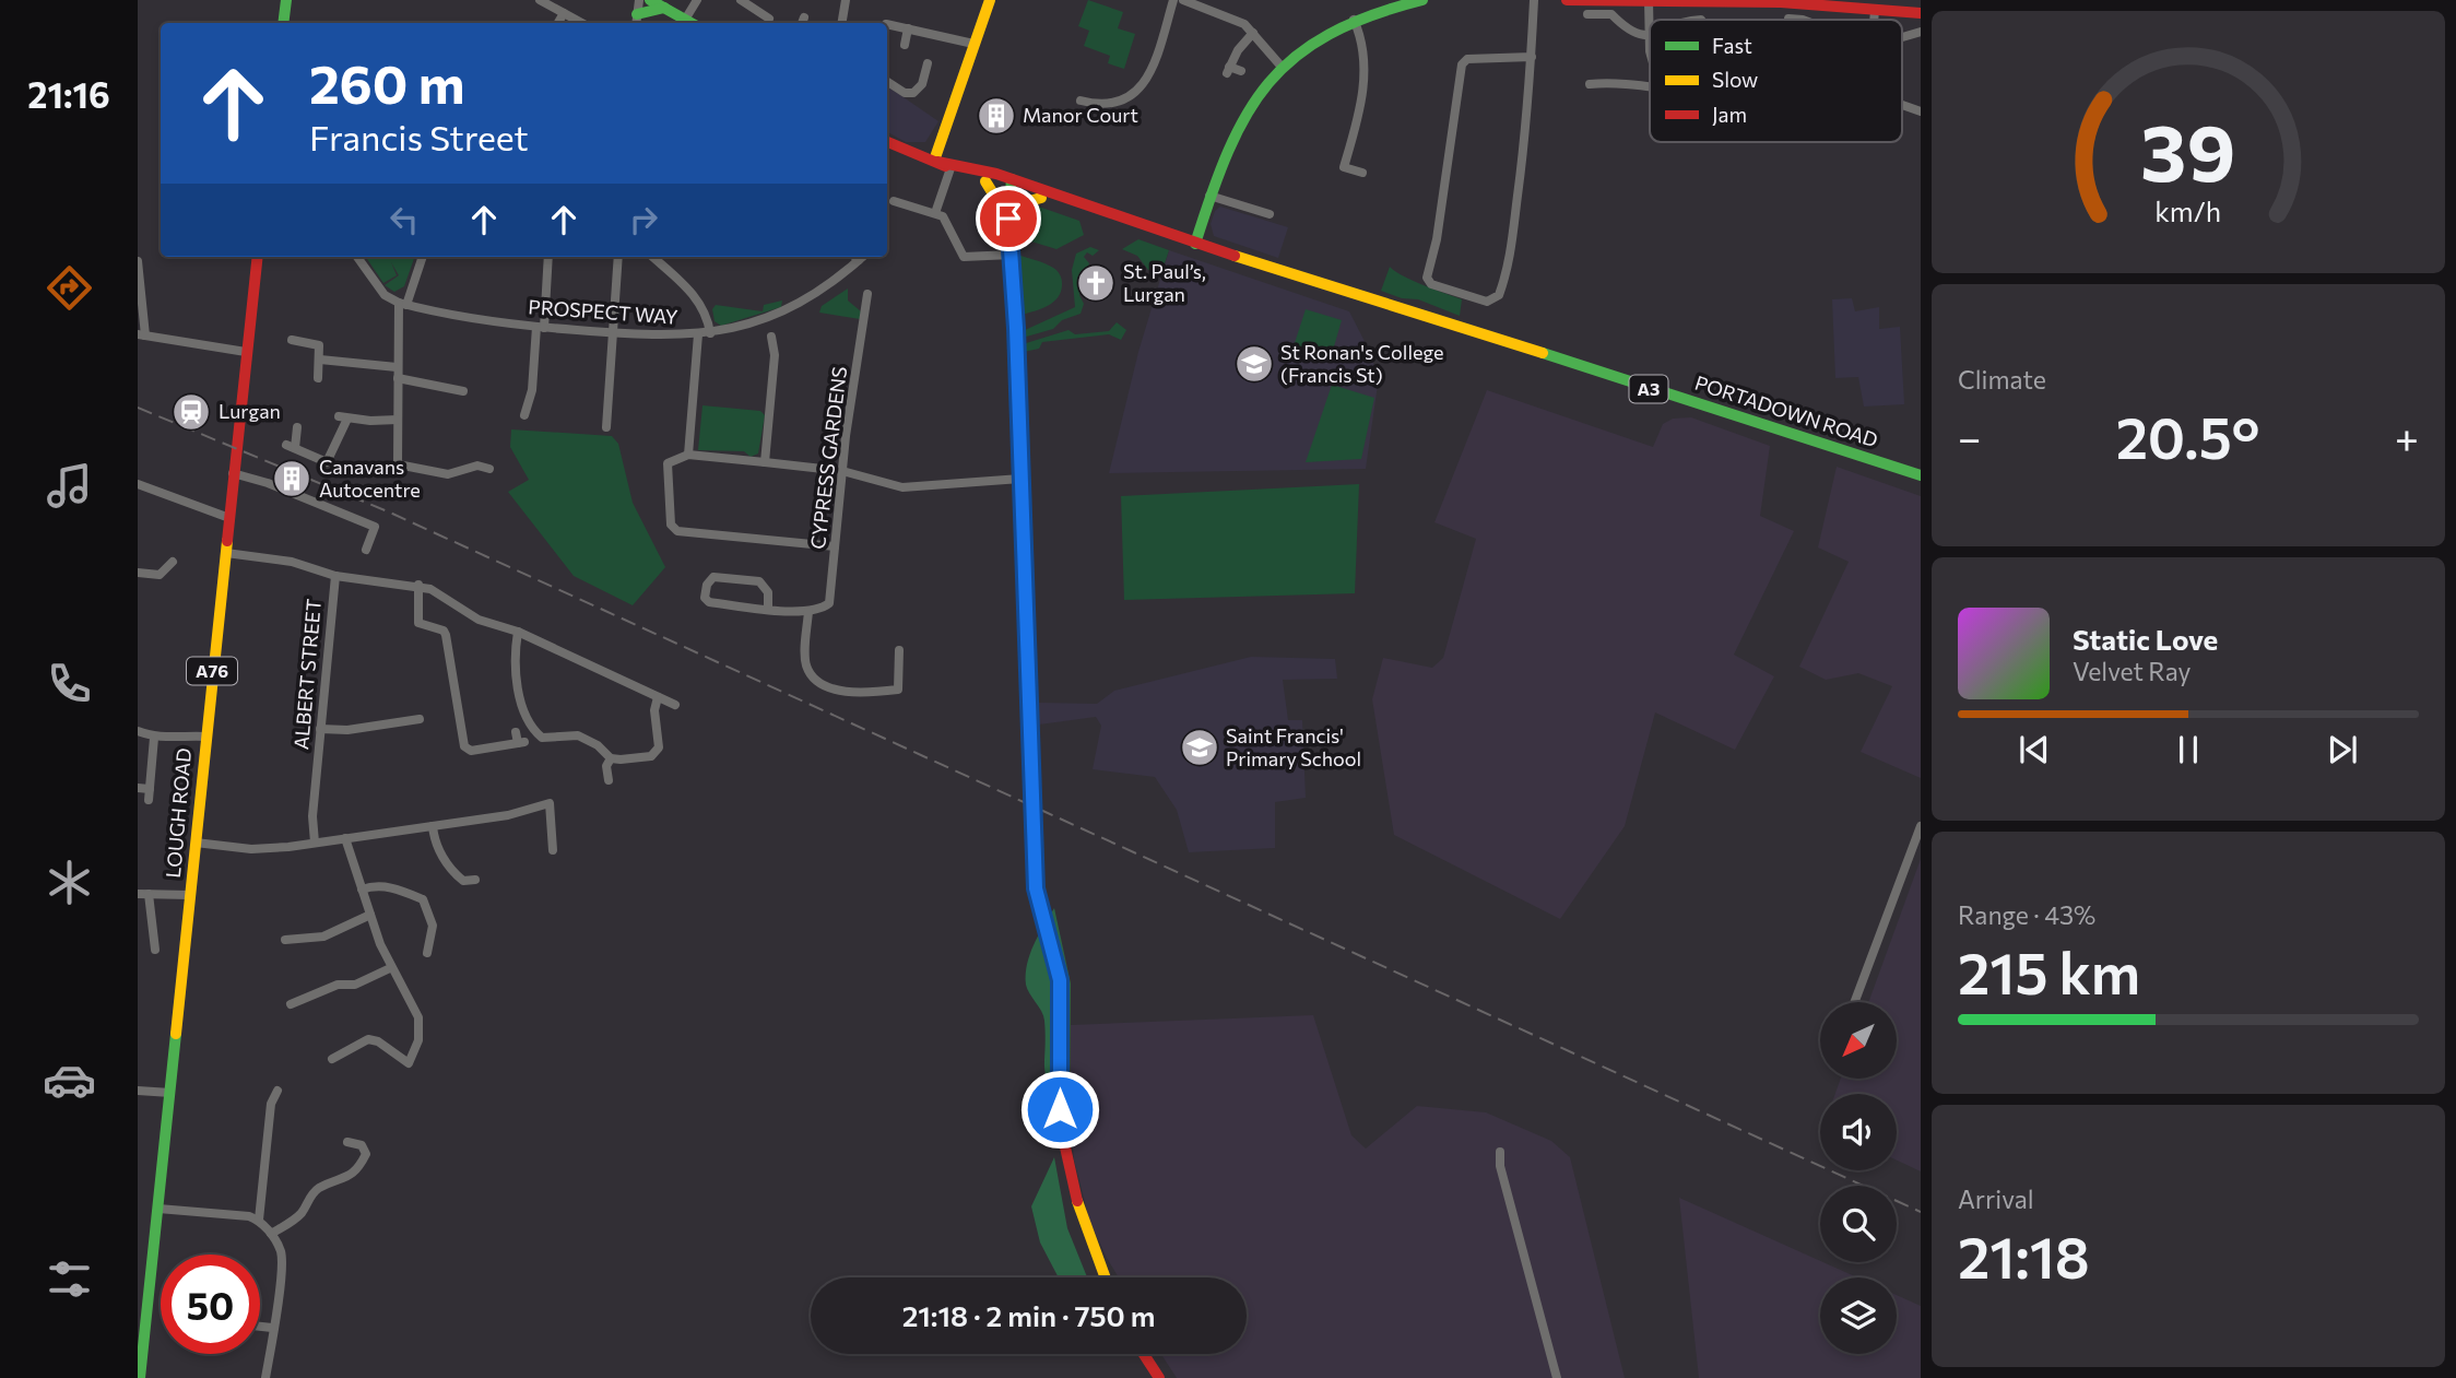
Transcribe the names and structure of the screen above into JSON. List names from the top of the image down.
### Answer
{
  "streets": {
    "main road": [
      "A3",
      "PORTADOWN ROAD",
      "A76",
      "LOUGH ROAD"
    ],
    "street": ["PROSPECT WAY", "CYPRESS GARDENS", "ALBERT STREET"]
  },
  "crossings": [
    ["A3", "PORTADOWN ROAD"],
    ["ALBERT STREET", "LOUGH ROAD"]
  ],
  "places": {
    "building": ["Manor Court", "Canavans Autocentre"],
    "church": ["St. Paul’s, Lurgan"],
    "school or university": ["St Ronan's College (Francis St)", "Saint Francis' Primary School"],
    "station": ["Lurgan"]
  },
  "legend": ["Fast", "Slow", "Jam"],
  "north": "bottom left",
  "page": {
    "tabs": "21:16",
    "turn": ["260 m", "Francis Street"],
    "tile": [
      "Climate",
      ["Range · 43%", "215 km"],
      ["Arrival", "21:18"]
    ],
    "heat": ["−", "20.5°", "+"],
    "song": ["Static Love", "Velvet Ray"],
    "limit": "50",
    "trip": "21:18 · 2 min · 750 m",
    "gauge": ["39", "km/h"]
  }
}
